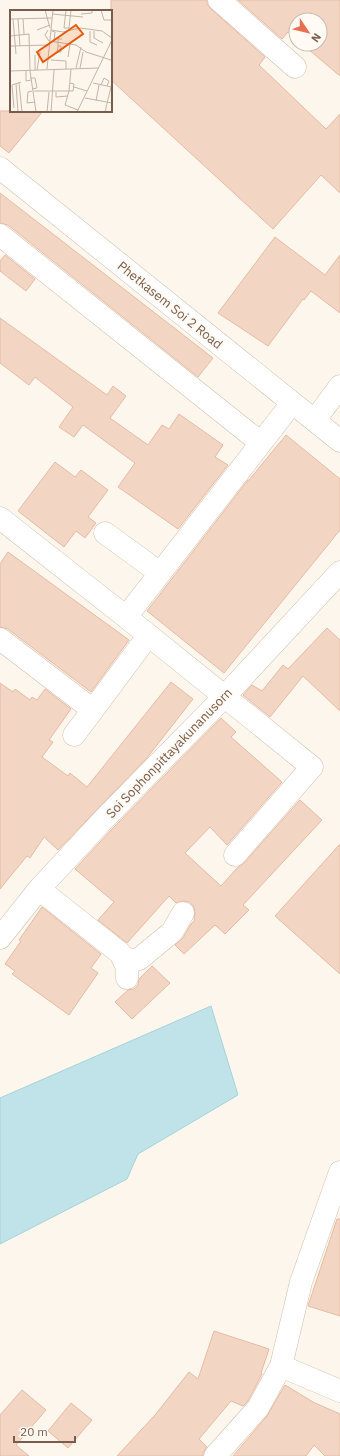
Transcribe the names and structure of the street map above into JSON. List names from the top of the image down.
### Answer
{
  "streets": {
    "street": ["Phetkasem Soi 2 Road", "Soi Sophonpittayakunanusorn"]
  },
  "scale_bar": "20 m",
  "north": "bottom right"
}
